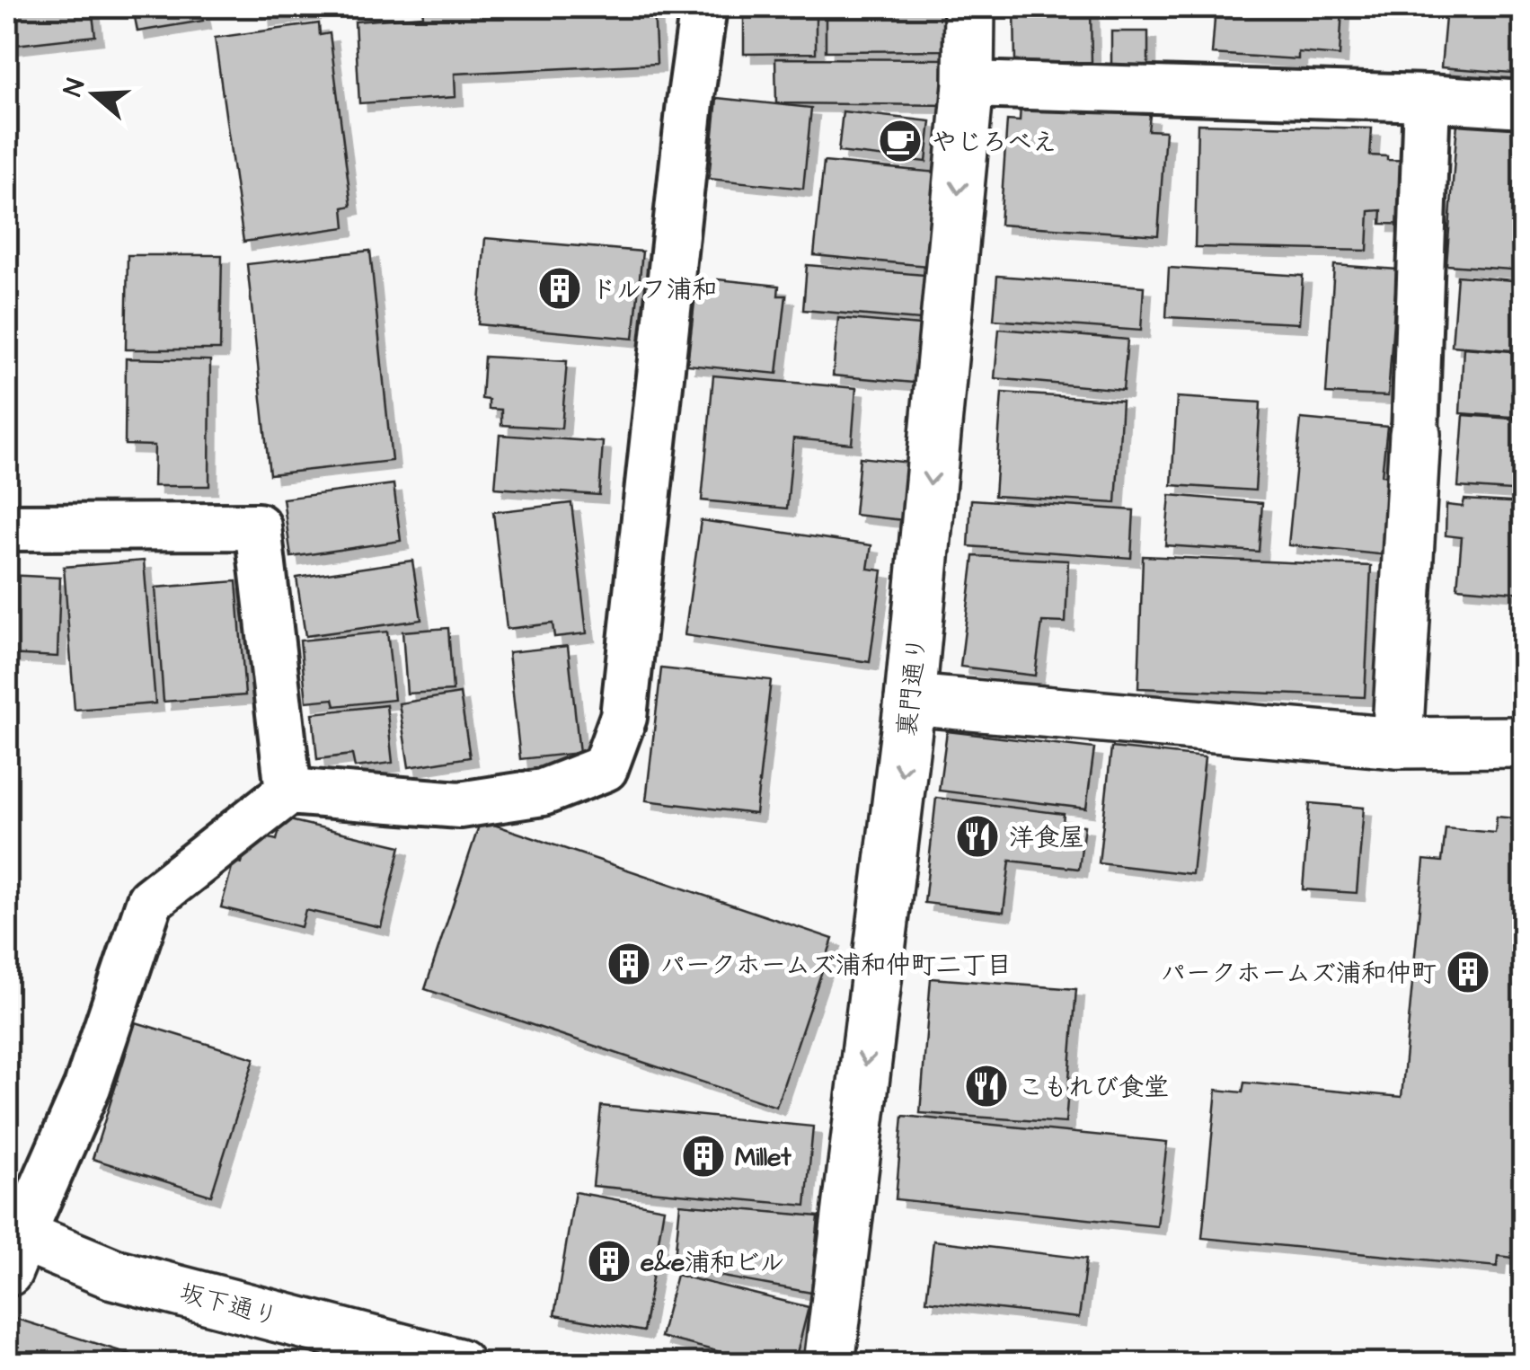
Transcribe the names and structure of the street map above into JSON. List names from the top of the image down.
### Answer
{
  "streets": {
    "street": ["裏門通り", "坂下通り"]
  },
  "one_way": ["裏門通り"],
  "places": {
    "cafe": ["やじろべえ"],
    "building": [
      "ドルフ浦和",
      "パークホームズ浦和仲町二丁目",
      "パークホームズ浦和仲町",
      "Millet",
      "e&e浦和ビル"
    ],
    "restaurant": ["洋食屋", "こもれび食堂"]
  },
  "north": "left"
}
